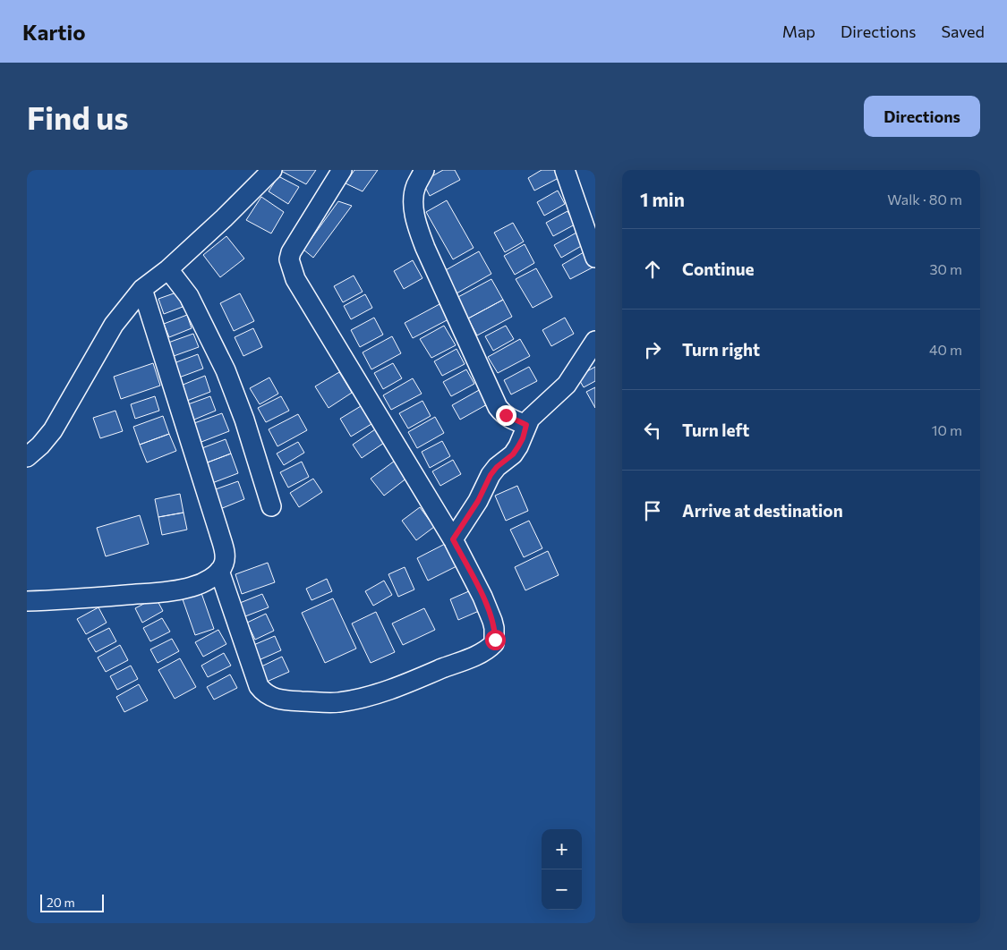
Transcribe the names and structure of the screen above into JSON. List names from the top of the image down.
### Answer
{
  "scale_bar": "20 m",
  "page": {
    "header": "Kartio",
    "nav": ["Map", "Directions", "Saved"],
    "buttons": "Directions",
    "title": "Find us",
    "heading": ["1 min", "Walk · 80 m"],
    "list": [
      ["Continue", "30 m"],
      ["Turn right", "40 m"],
      ["Turn left", "10 m"],
      "Arrive at destination"
    ],
    "map_buttons": ["+", "−"],
    "scale": "20 m"
  }
}
